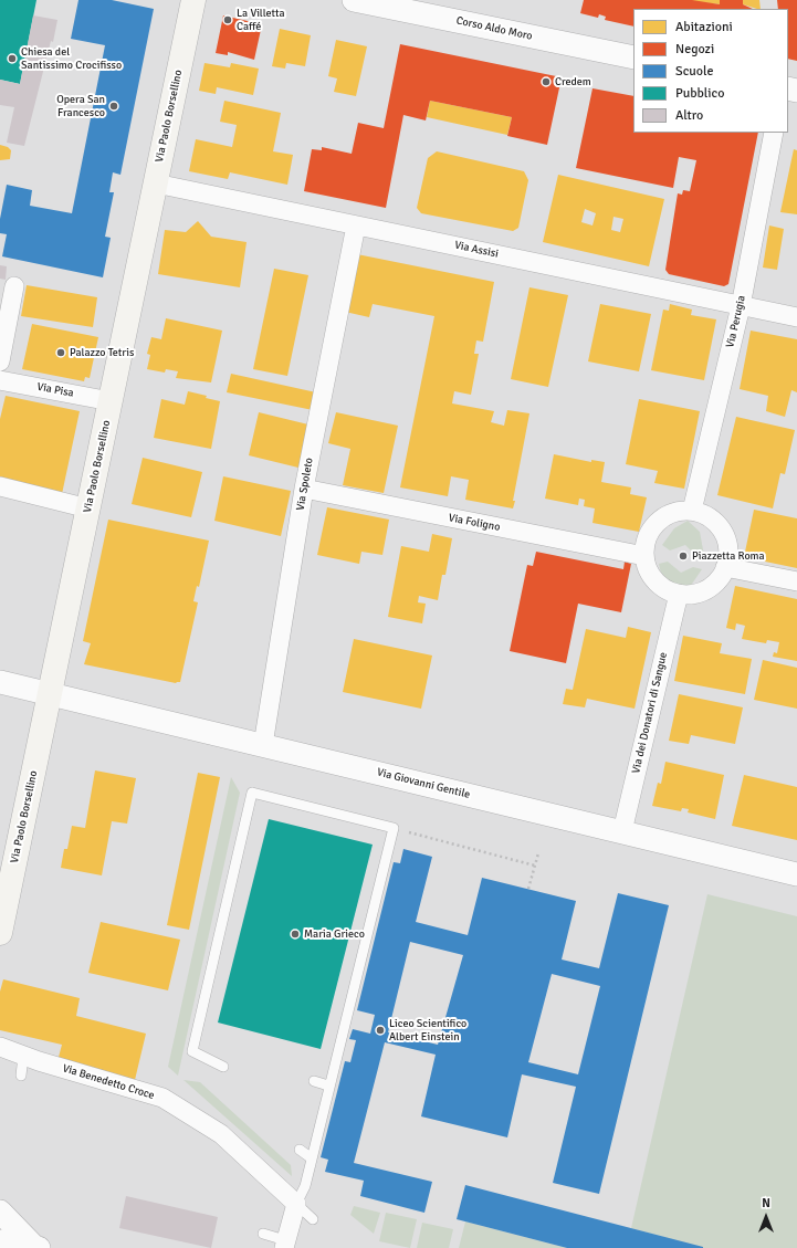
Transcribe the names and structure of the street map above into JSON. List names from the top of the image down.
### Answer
{
  "streets": {
    "main road": ["Via Paolo Borsellino"],
    "street": [
      "Corso Aldo Moro",
      "Via Assisi",
      "Via Perugia",
      "Via Pisa",
      "Via Spoleto",
      "Via Foligno",
      "Via dei Donatori di Sangue",
      "Via Giovanni Gentile",
      "Via Benedetto Croce"
    ]
  },
  "crossings": [
    ["Via Paolo Borsellino", "Via Assisi"],
    ["Via Paolo Borsellino", "Via Pisa"],
    ["Via Paolo Borsellino", "Via Giovanni Gentile"],
    ["Via Assisi", "Via Perugia"],
    ["Via Assisi", "Via Spoleto"],
    ["Via Perugia", "Via Foligno"],
    ["Via Perugia", "Via dei Donatori di Sangue"],
    ["Via Spoleto", "Via Foligno"],
    ["Via Spoleto", "Via Giovanni Gentile"],
    ["Via Foligno", "Via dei Donatori di Sangue"],
    ["Via dei Donatori di Sangue", "Via Giovanni Gentile"]
  ],
  "places": [
    "La Villetta Caffé",
    "Chiesa del Santissimo Crocifisso",
    "Credem",
    "Opera San Francesco",
    "Palazzo Tetris",
    "Piazzetta Roma",
    "Maria Grieco",
    "Liceo Scientifico Albert Einstein"
  ],
  "legend": [
    "Abitazioni",
    "Negozi",
    "Scuole",
    "Pubblico",
    "Altro"
  ],
  "north": "top"
}
